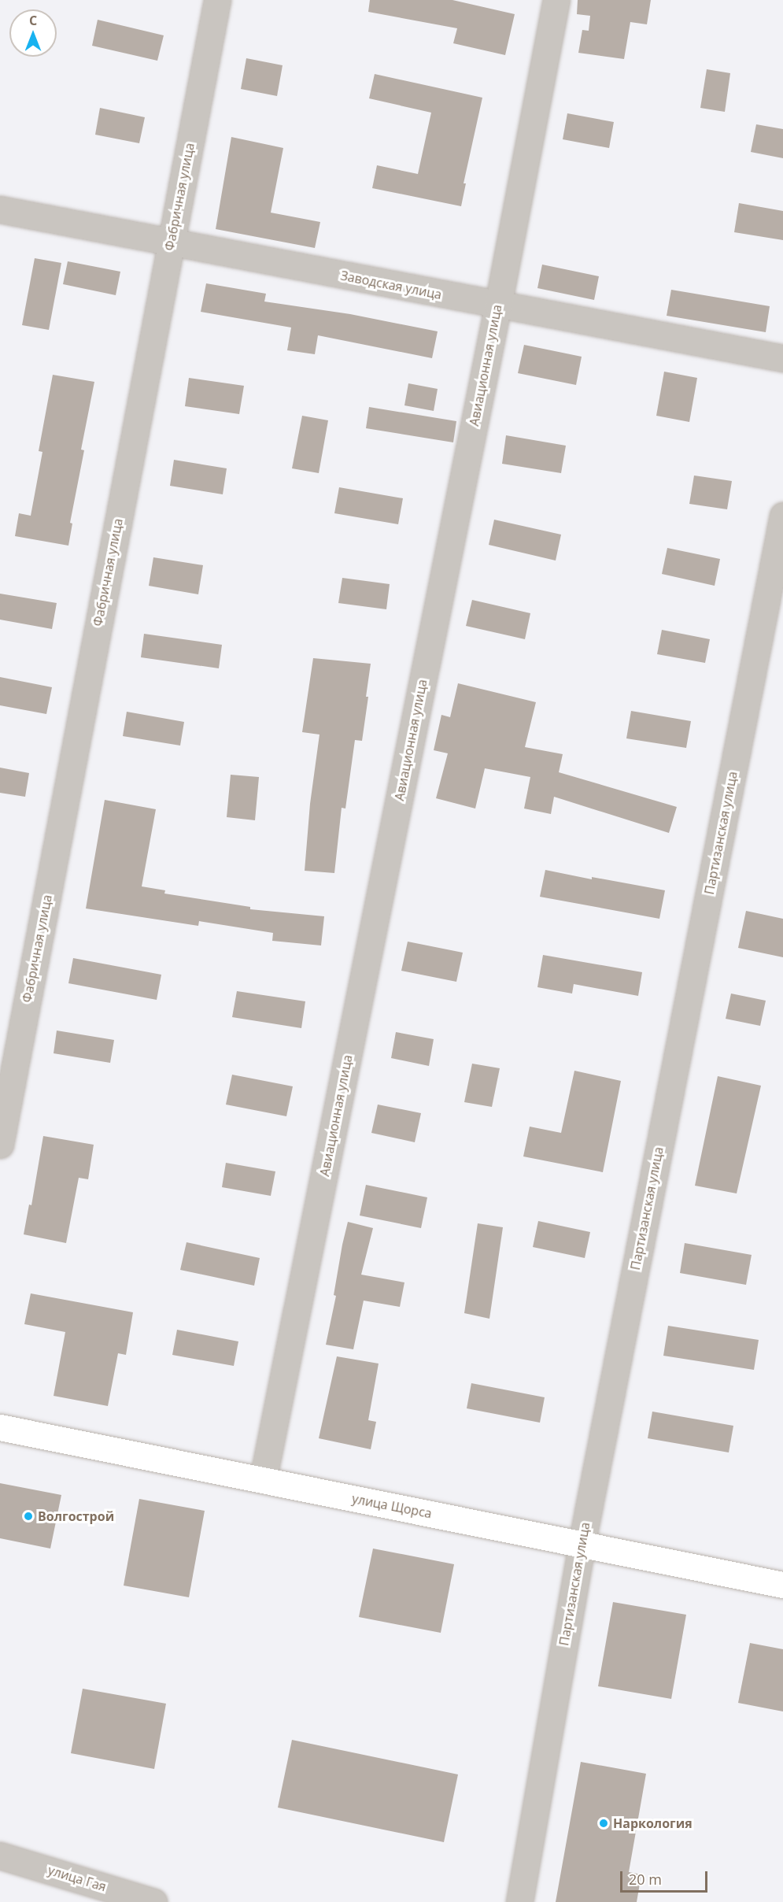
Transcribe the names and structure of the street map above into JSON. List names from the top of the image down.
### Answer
{
  "streets": {
    "main road": ["улица Щорса"],
    "street": [
      "Фабричная улица",
      "Заводская улица",
      "Авиационная улица",
      "Партизанская улица",
      "улица Гая"
    ]
  },
  "crossings": [
    ["Фабричная улица", "Заводская улица"],
    ["Заводская улица", "Авиационная улица"],
    ["Авиационная улица", "улица Щорса"],
    ["Партизанская улица", "улица Щорса"]
  ],
  "places": ["Волгострой", "Наркология"],
  "scale_bar": "20 m",
  "north": "top"
}
